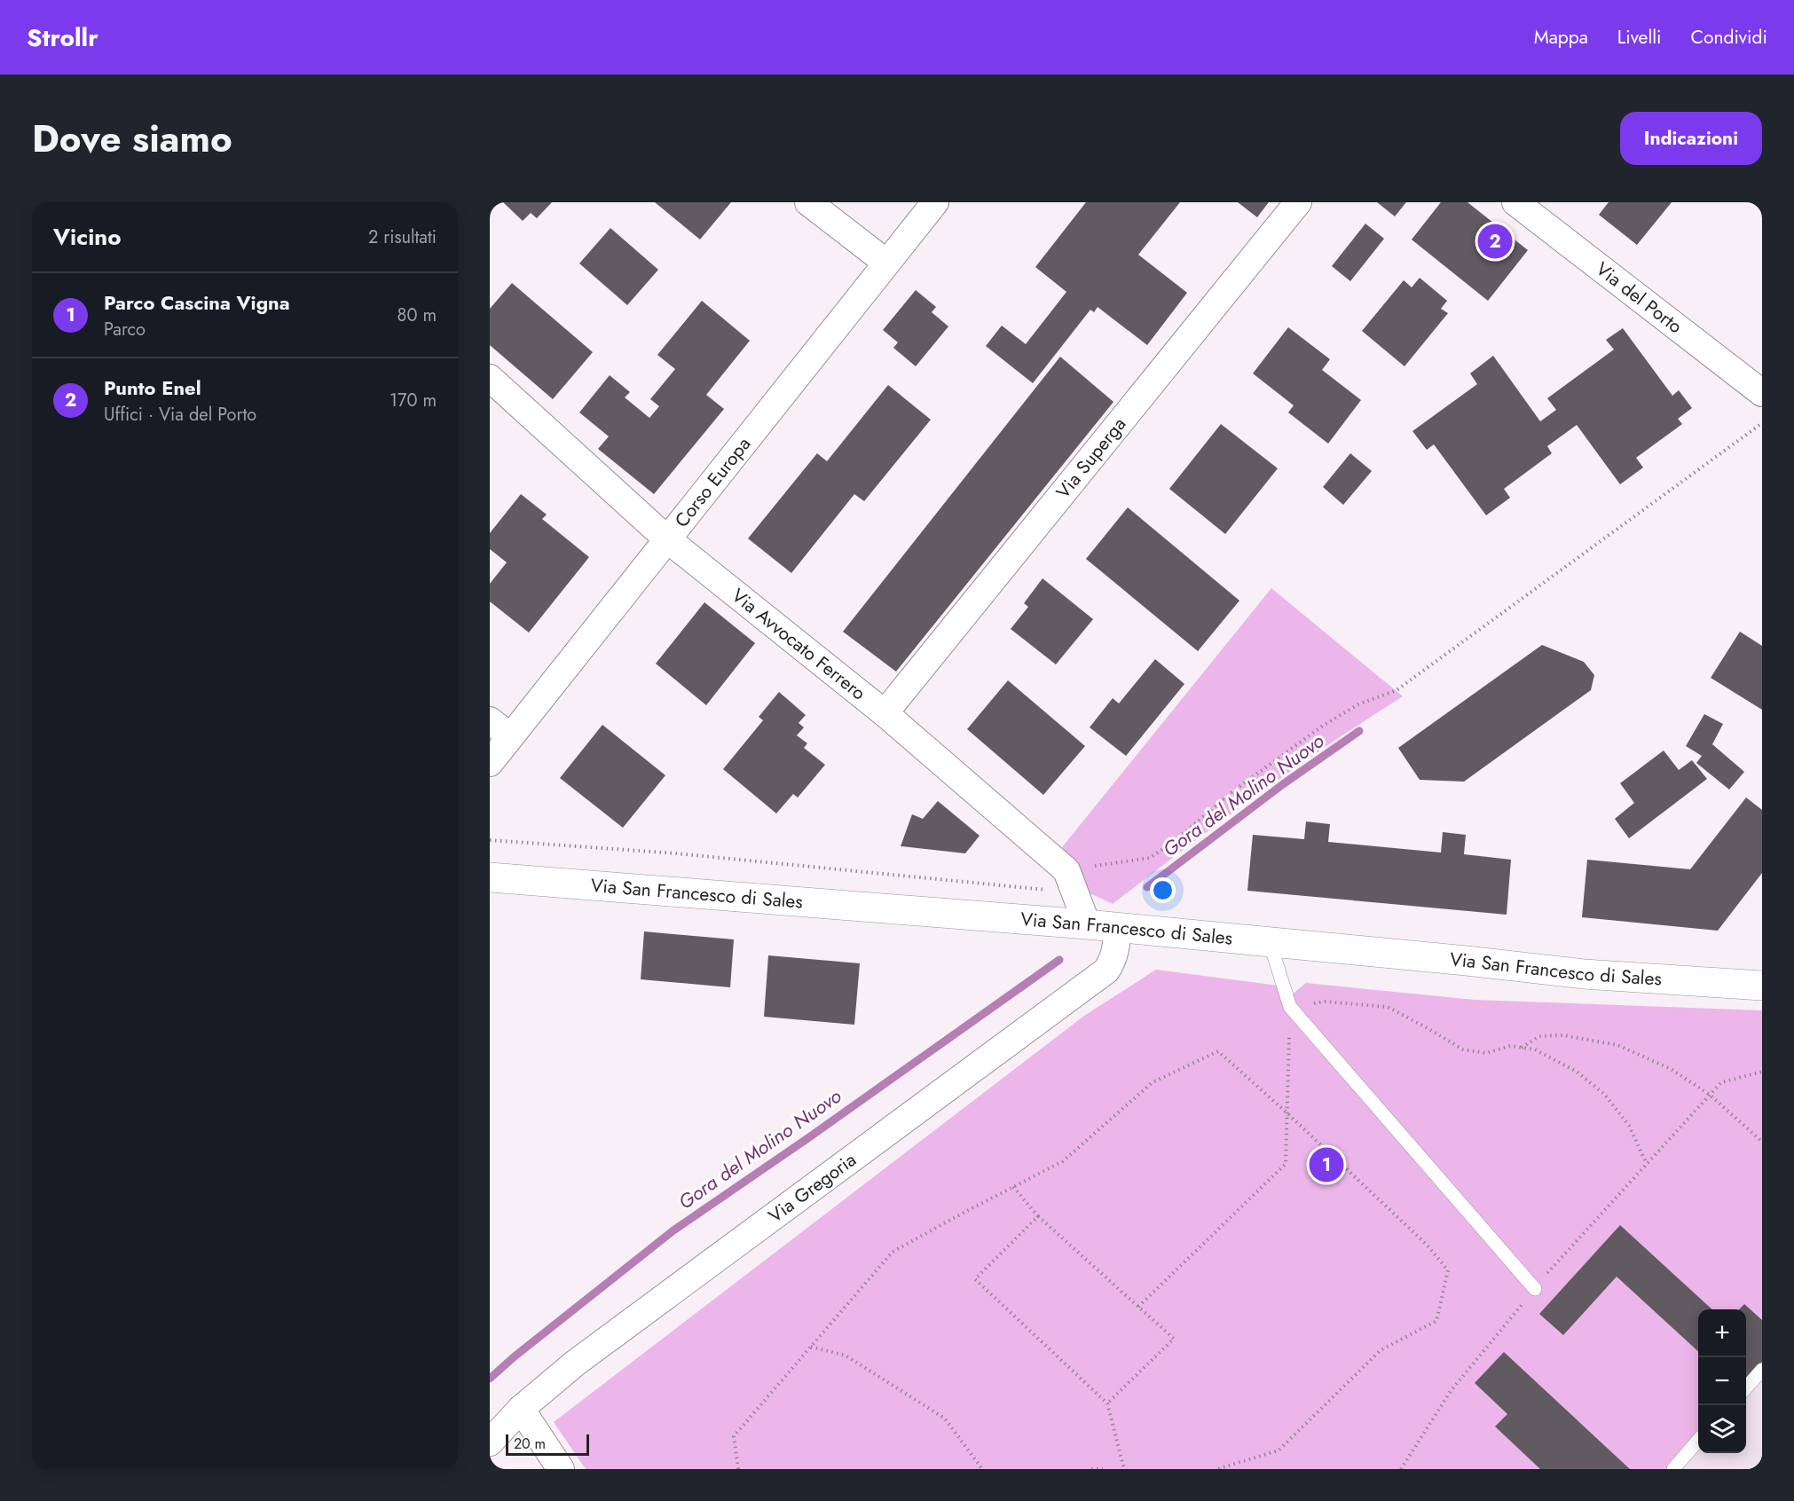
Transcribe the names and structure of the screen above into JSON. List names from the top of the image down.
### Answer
{
  "streets": {
    "main road": ["Via San Francesco di Sales"],
    "street": [
      "Via del Porto",
      "Via Superga",
      "Corso Europa",
      "Via Avvocato Ferrero",
      "Via Gregoria"
    ]
  },
  "crossings": [
    ["Via Superga", "Via Avvocato Ferrero"],
    ["Corso Europa", "Via Avvocato Ferrero"],
    ["Via Avvocato Ferrero", "Via San Francesco di Sales"],
    ["Via San Francesco di Sales", "Via Gregoria"]
  ],
  "water": ["Gora del Molino Nuovo"],
  "scale_bar": "20 m",
  "page": {
    "header": "Strollr",
    "nav": ["Mappa", "Livelli", "Condividi"],
    "title": "Dove siamo",
    "buttons": "Indicazioni",
    "heading": ["Vicino", "2 risultati"],
    "pins": ["2", "1"],
    "list": [
      {
        "mark": "1",
        "name": "Parco Cascina Vigna",
        "note": "Parco",
        "value": "80 m"
      },
      {
        "mark": "2",
        "name": "Punto Enel",
        "note": "Uffici · Via del Porto",
        "value": "170 m"
      }
    ],
    "map_buttons": ["+", "−"],
    "scale": "20 m"
  }
}
